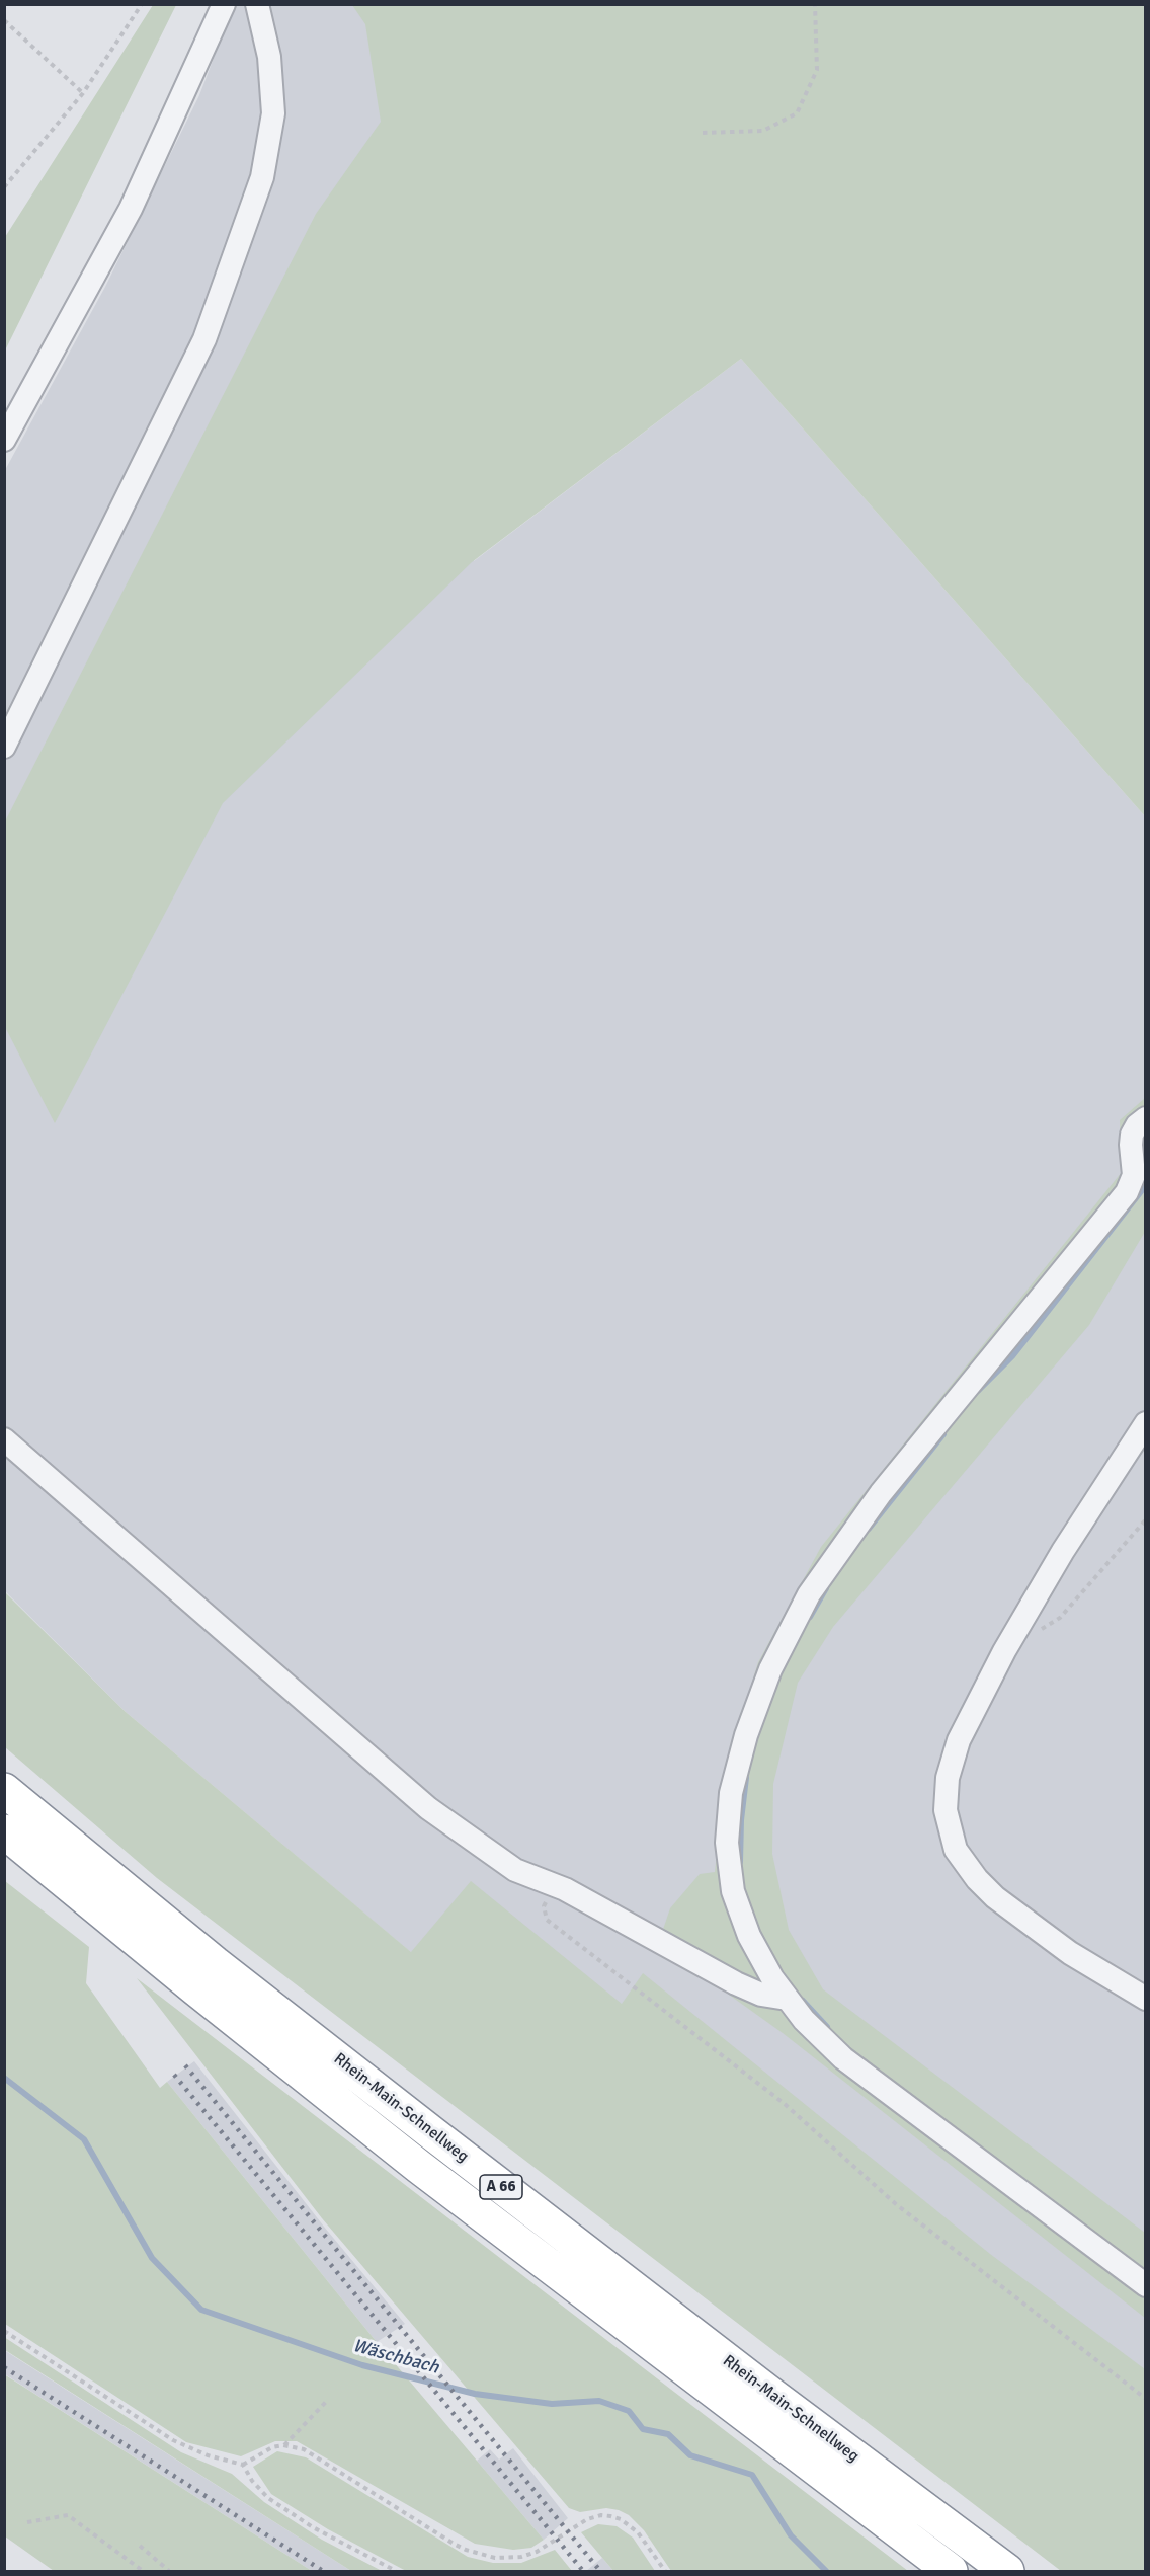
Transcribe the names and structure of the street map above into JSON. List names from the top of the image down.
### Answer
{
  "streets": {
    "highway": ["Rhein-Main-Schnellweg", "A 66"]
  },
  "water": ["Wäschbach"]
}
